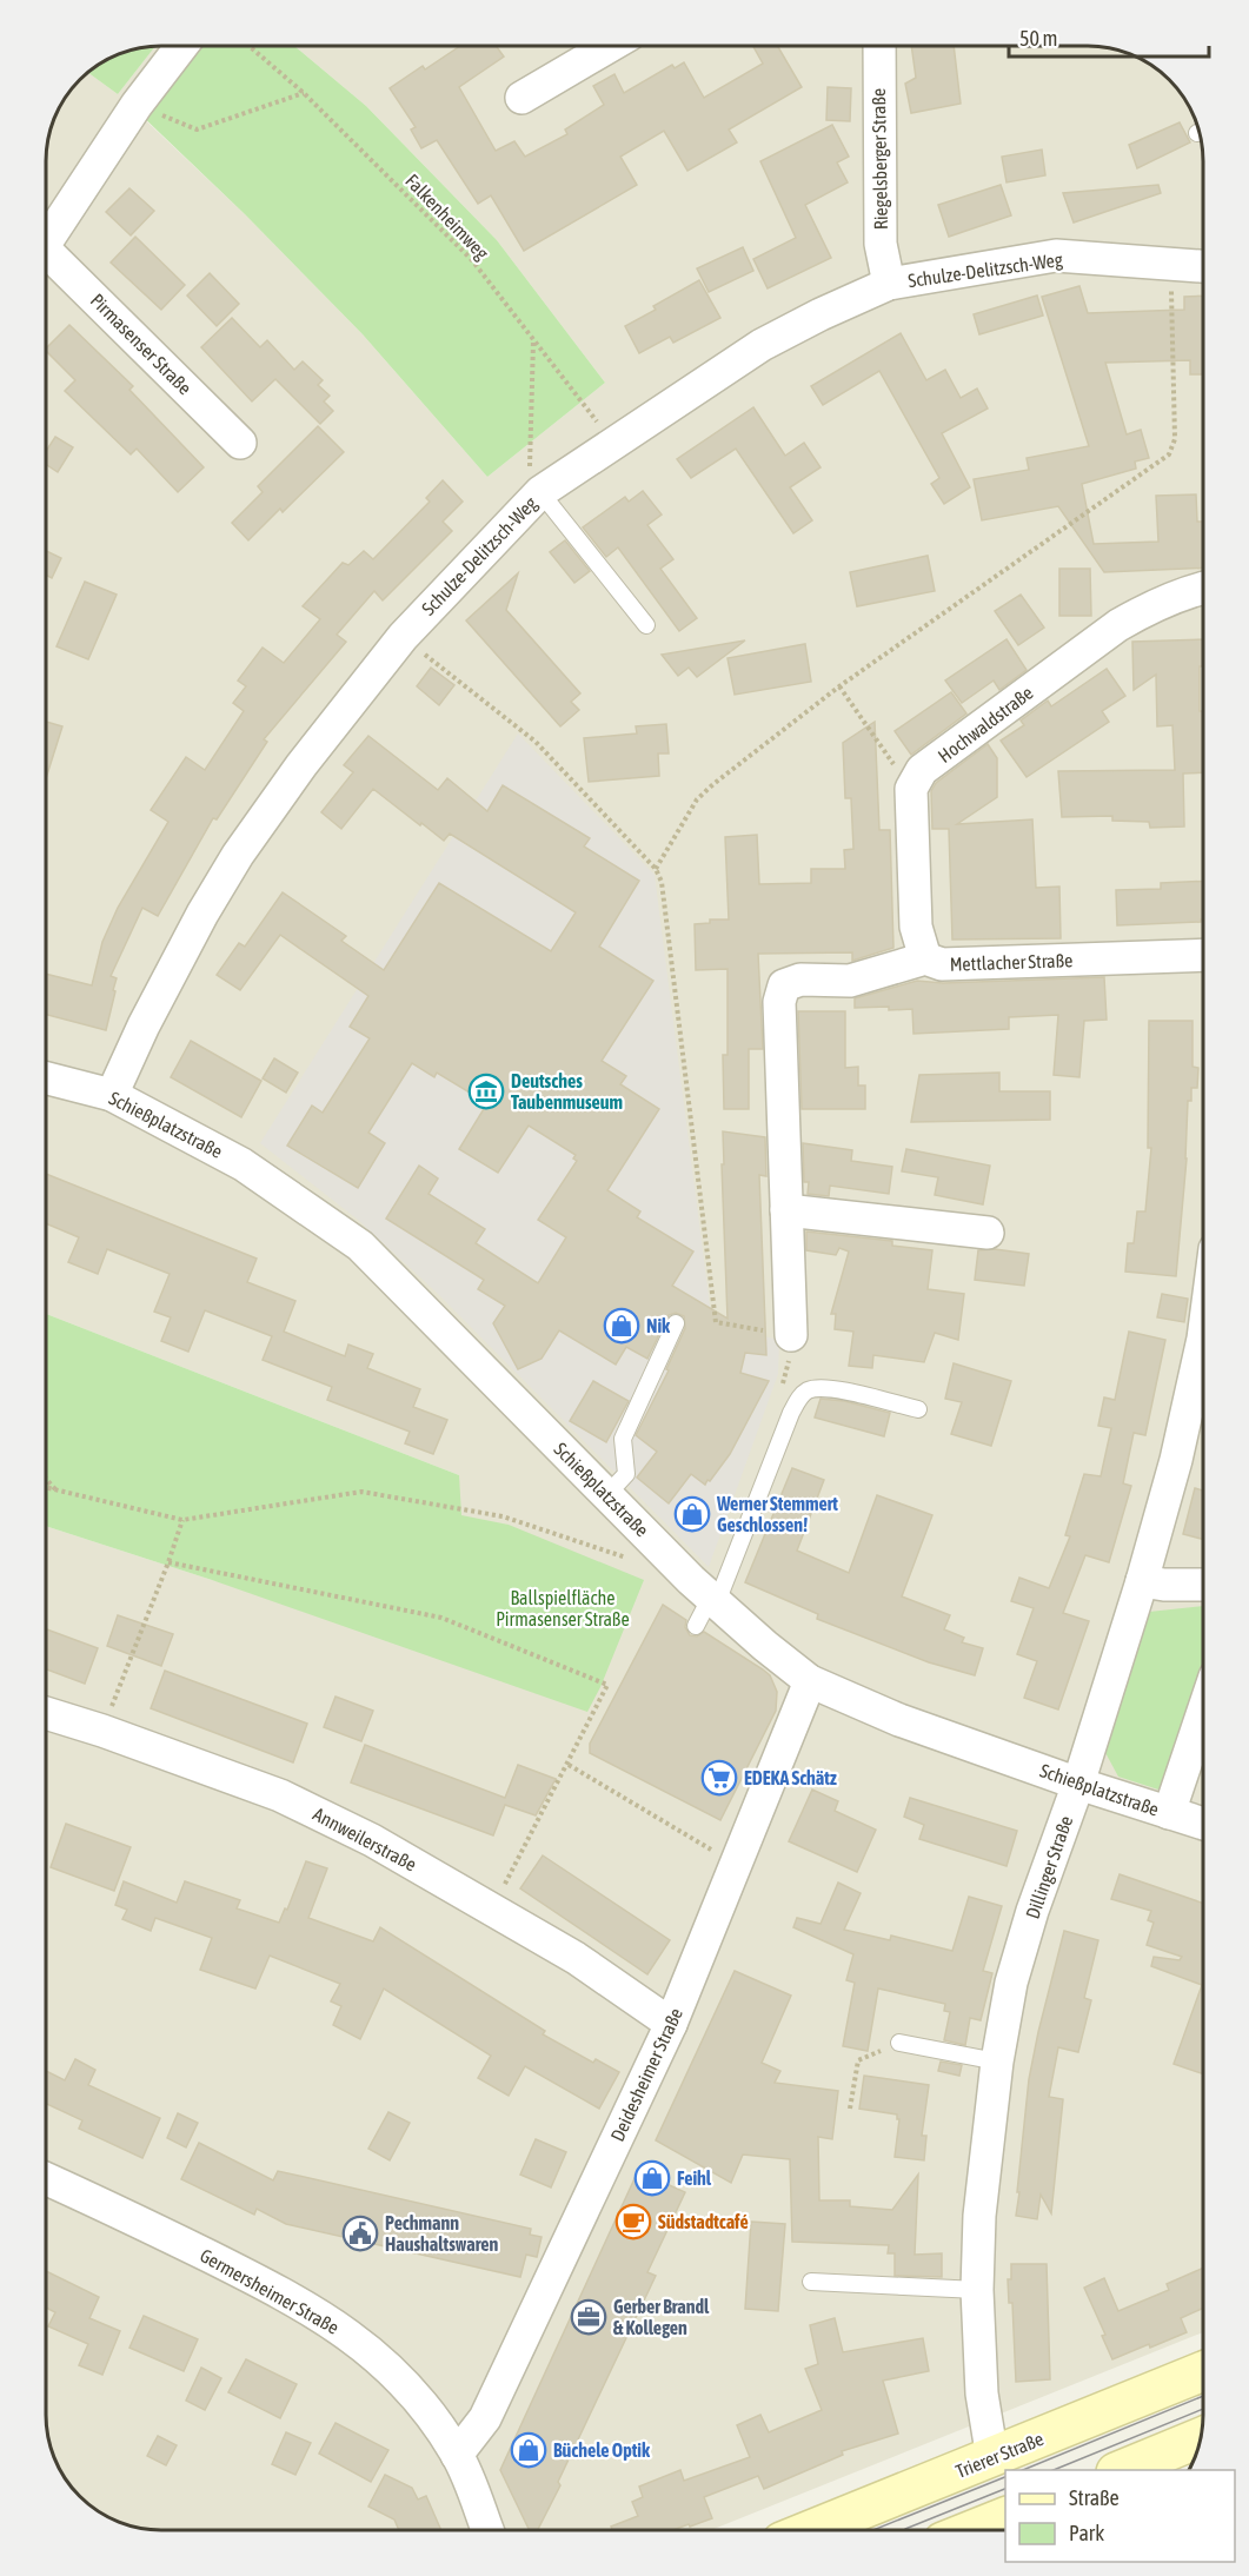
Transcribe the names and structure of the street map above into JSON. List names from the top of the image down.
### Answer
{
  "streets": {
    "main road": ["Trierer Straße"],
    "street": [
      "Riegelsberger Straße",
      "Schulze-Delitzsch-Weg",
      "Pirmasenser Straße",
      "Hochwaldstraße",
      "Mettlacher Straße",
      "Schießplatzstraße",
      "Annweilerstraße",
      "Dillinger Straße",
      "Deidesheimer Straße",
      "Germersheimer Straße"
    ],
    "path": ["Falkenheimweg"]
  },
  "crossings": [
    ["Riegelsberger Straße", "Schulze-Delitzsch-Weg"],
    ["Falkenheimweg", "Schulze-Delitzsch-Weg"],
    ["Schulze-Delitzsch-Weg", "Schießplatzstraße"],
    ["Schießplatzstraße", "Dillinger Straße"],
    ["Schießplatzstraße", "Deidesheimer Straße"],
    ["Annweilerstraße", "Deidesheimer Straße"],
    ["Dillinger Straße", "Trierer Straße"],
    ["Deidesheimer Straße", "Germersheimer Straße"]
  ],
  "parks": ["Ballspielfläche Pirmasenser Straße"],
  "places": {
    "museum": ["Deutsches Taubenmuseum"],
    "shop": [
      "Nik",
      "Werner Stemmert Geschlossen!",
      "Feihl",
      "Büchele Optik"
    ],
    "supermarket": ["EDEKA Schätz"],
    "cafe": ["Südstadtcafé"],
    "public building": ["Pechmann Haushaltswaren"],
    "office": ["Gerber Brandl & Kollegen"]
  },
  "legend": ["Straße", "Park"],
  "scale_bar": "50 m"
}
